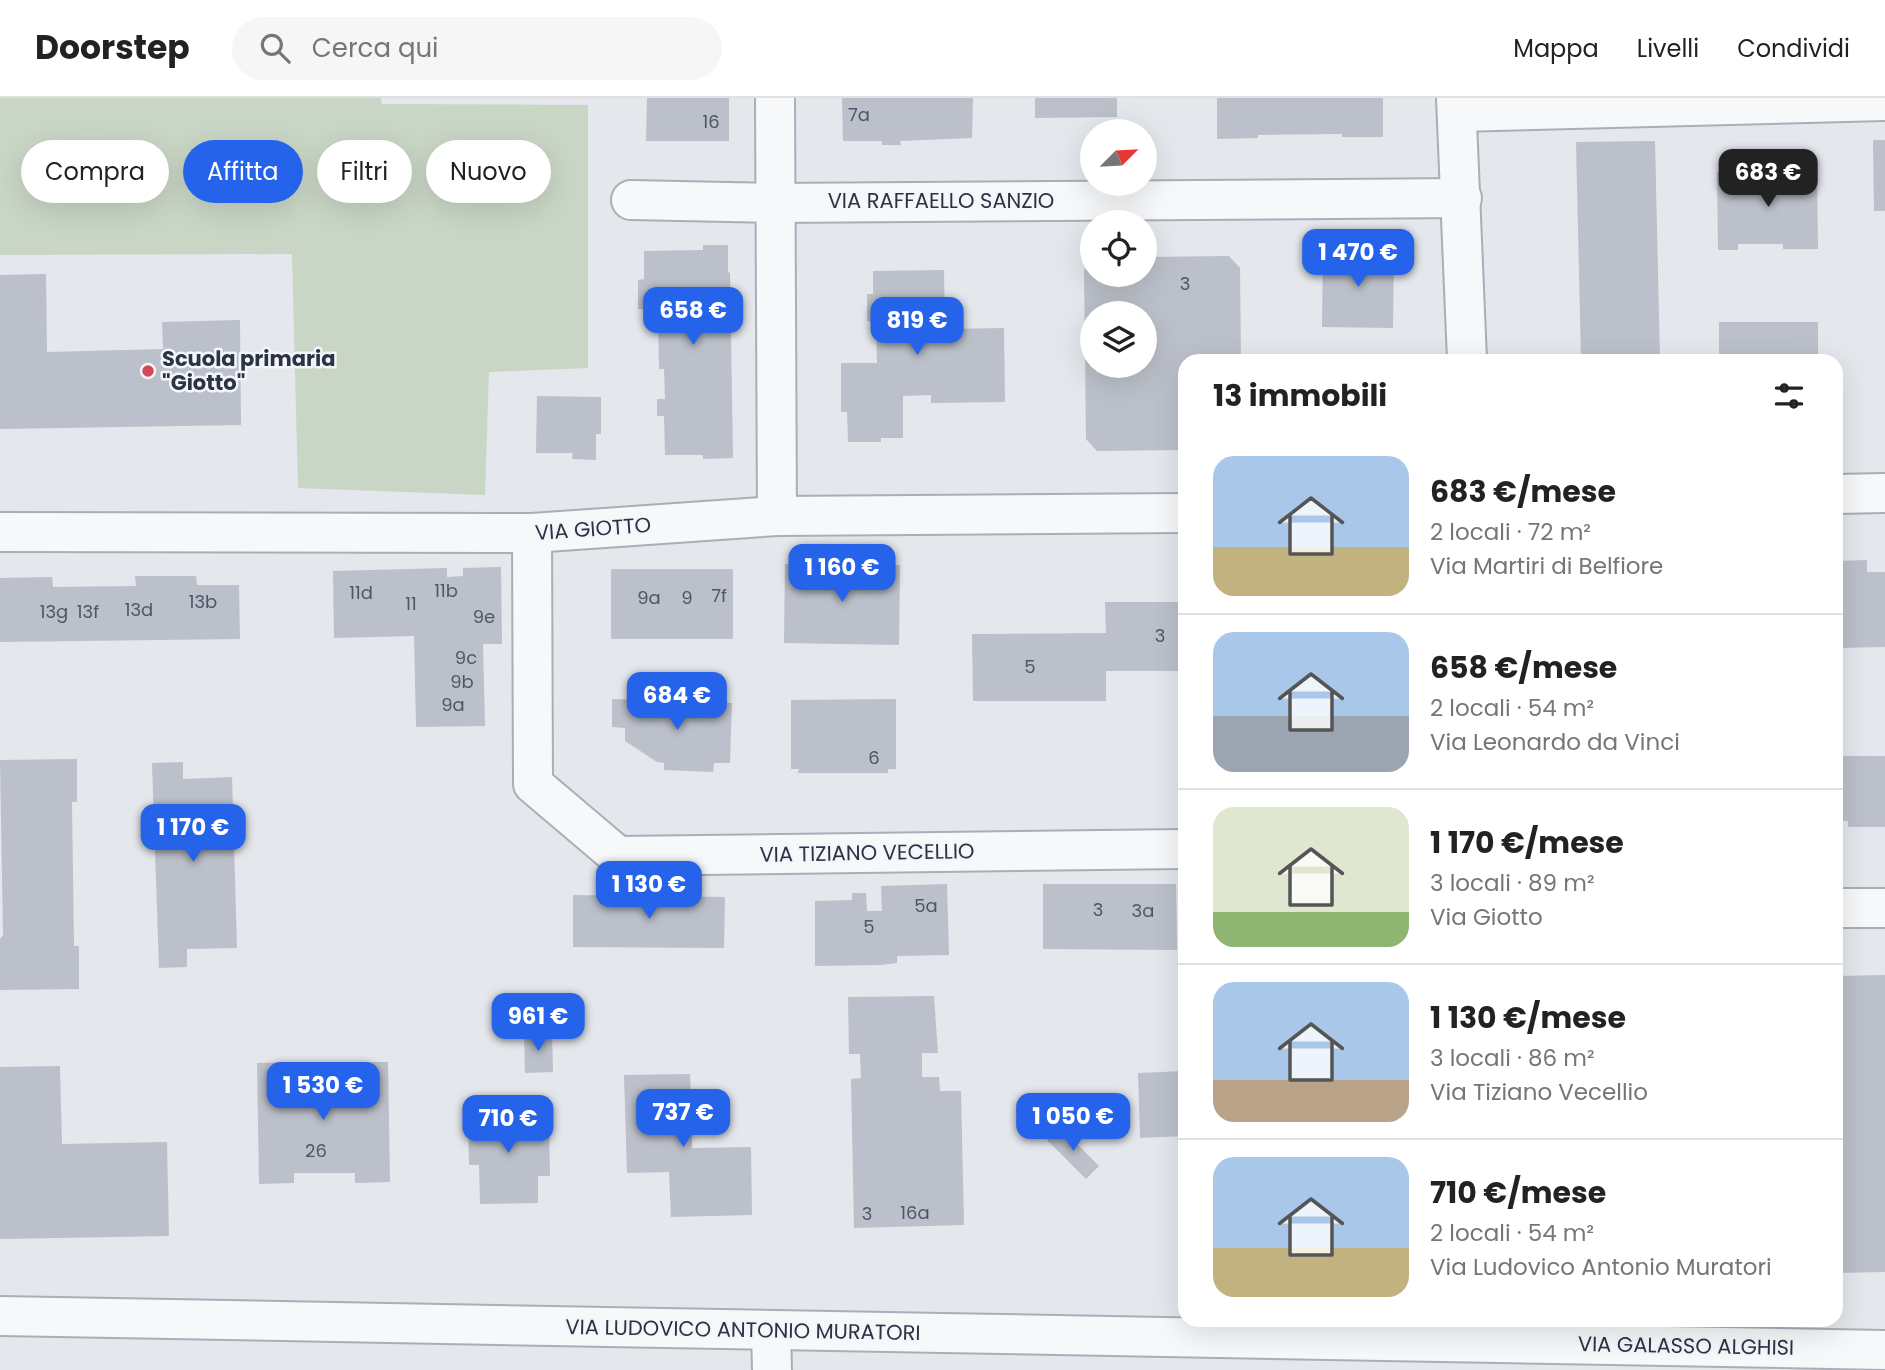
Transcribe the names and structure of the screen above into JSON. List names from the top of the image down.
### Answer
{
  "streets": {
    "street": [
      "VIA RAFFAELLO SANZIO",
      "VIA GIOTTO",
      "VIA TIZIANO VECELLIO",
      "VIA LUDOVICO ANTONIO MURATORI",
      "VIA GALASSO ALGHISI"
    ]
  },
  "crossings": [
    ["VIA GIOTTO", "VIA TIZIANO VECELLIO"],
    ["VIA LUDOVICO ANTONIO MURATORI", "VIA GALASSO ALGHISI"]
  ],
  "places": ["Scuola primaria \"Giotto\""],
  "house_numbers": [
    "7a",
    "16",
    "3",
    "11b",
    "11d",
    "7f",
    "9a",
    "9",
    "13b",
    "11",
    "13d",
    "13g",
    "13f",
    "9e",
    "3",
    "9c",
    "5",
    "9b",
    "9a",
    "6",
    "5a",
    "3",
    "3a",
    "5",
    "26",
    "16a",
    "3"
  ],
  "north": "top right",
  "page": {
    "header": "Doorstep",
    "search": "Cerca qui",
    "nav": ["Mappa", "Livelli", "Condividi"],
    "chip": [
      "Compra",
      "Affitta",
      "Filtri",
      "Nuovo"
    ],
    "price": [
      "683 €",
      "1 470 €",
      "658 €",
      "819 €",
      "1 160 €",
      "684 €",
      "1 170 €",
      "1 130 €",
      "961 €",
      "1 530 €",
      "737 €",
      "1 050 €",
      "710 €"
    ],
    "heading": "13 immobili",
    "list": [
      {
        "name": "683 €/mese",
        "note": "2 locali · 72 m² · Via Martiri di Belfiore"
      },
      {
        "name": "658 €/mese",
        "note": "2 locali · 54 m² · Via Leonardo da Vinci"
      },
      {
        "name": "1 170 €/mese",
        "note": "3 locali · 89 m² · Via Giotto"
      },
      {
        "name": "1 130 €/mese",
        "note": "3 locali · 86 m² · Via Tiziano Vecellio"
      },
      {
        "name": "710 €/mese",
        "note": "2 locali · 54 m² · Via Ludovico Antonio Muratori"
      }
    ]
  }
}
